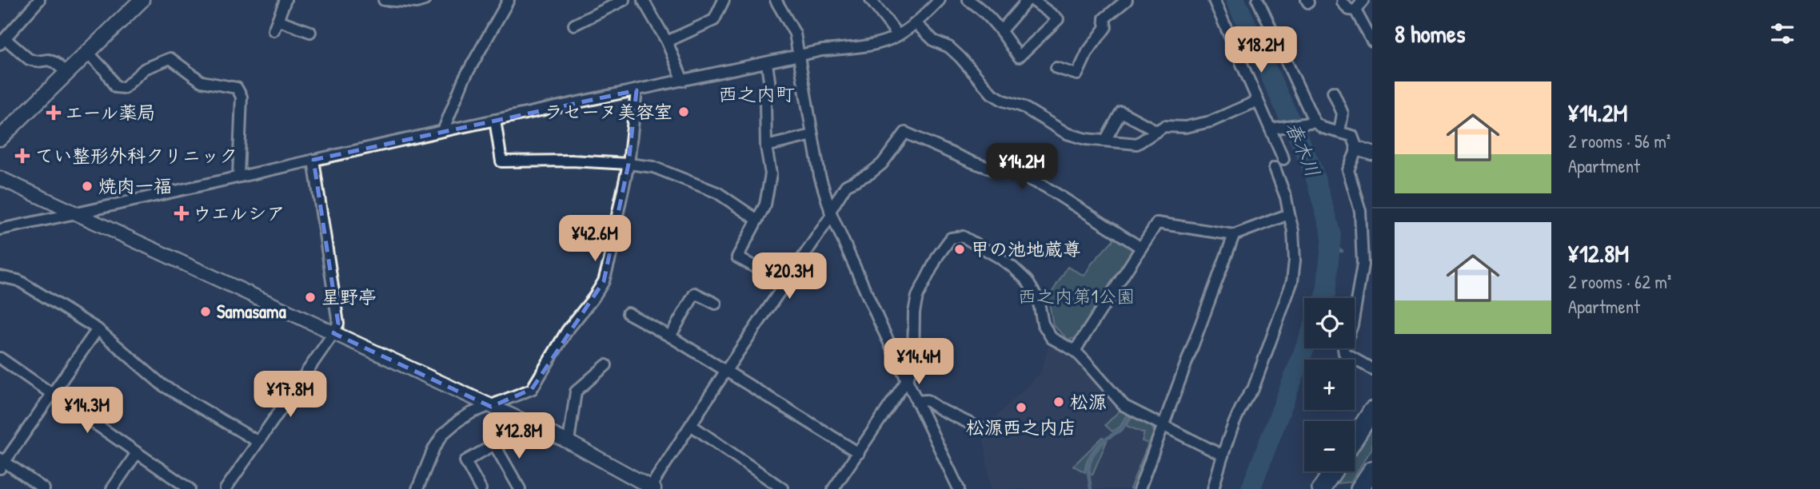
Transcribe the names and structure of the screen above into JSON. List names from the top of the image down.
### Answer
{
  "districts": ["西之内町"],
  "water": ["春木川"],
  "parks": ["西之内第1公園"],
  "places": {
    "other": [
      "ラセーヌ美容室",
      "焼肉一福",
      "甲の池地蔵尊",
      "星野亭",
      "Samasama",
      "松源",
      "松源西之内店"
    ],
    "health": ["エール薬局", "てい整形外科クリニック", "ウエルシア"]
  },
  "page": {
    "heading": "8 homes",
    "price": [
      "¥18.2M",
      "¥14.2M",
      "¥42.6M",
      "¥20.3M",
      "¥14.4M",
      "¥17.8M",
      "¥14.3M",
      "¥12.8M"
    ],
    "list": [
      {
        "name": "¥14.2M",
        "note": "2 rooms · 56 m² · Apartment"
      },
      {
        "name": "¥12.8M",
        "note": "2 rooms · 62 m² · Apartment"
      }
    ],
    "map_buttons": ["+", "−"]
  }
}
